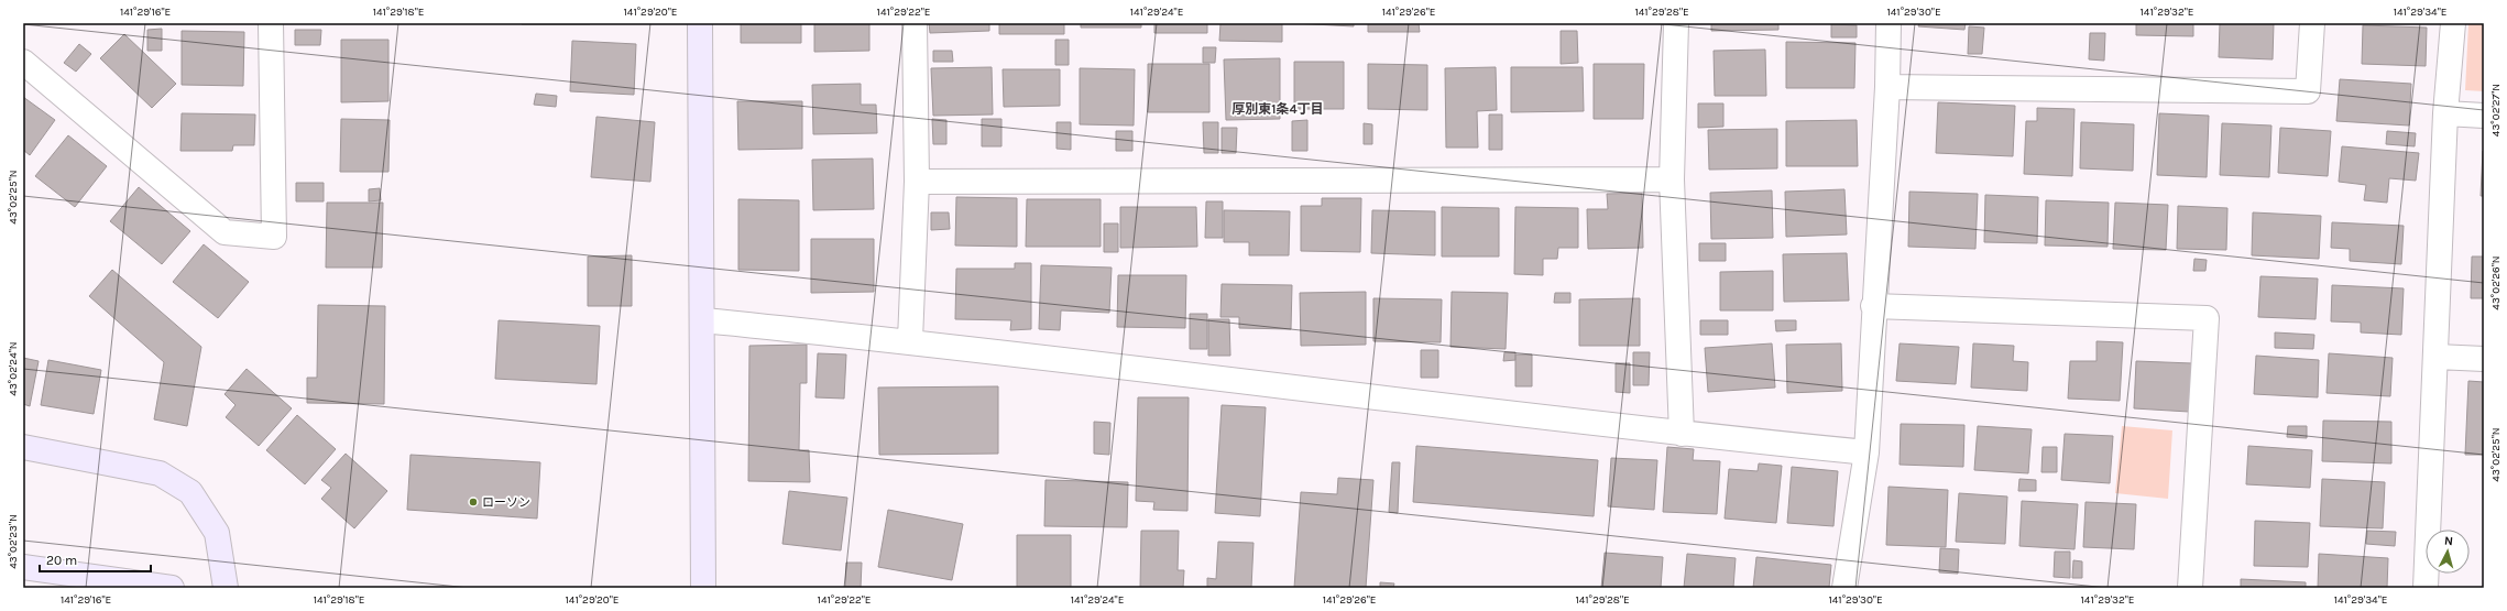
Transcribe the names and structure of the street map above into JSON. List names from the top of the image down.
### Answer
{
  "districts": ["厚別東1条4丁目"],
  "places": ["ローソン"],
  "scale_bar": "20 m",
  "north": "top",
  "coordinates": [
    "141°29'16\"E",
    "141°29'18\"E",
    "141°29'20\"E",
    "141°29'22\"E",
    "141°29'24\"E",
    "141°29'26\"E",
    "141°29'28\"E",
    "141°29'30\"E",
    "141°29'32\"E",
    "141°29'34\"E",
    "43°02'27\"N",
    "43°02'25\"N",
    "43°02'26\"N",
    "43°02'24\"N",
    "43°02'23\"N"
  ]
}
